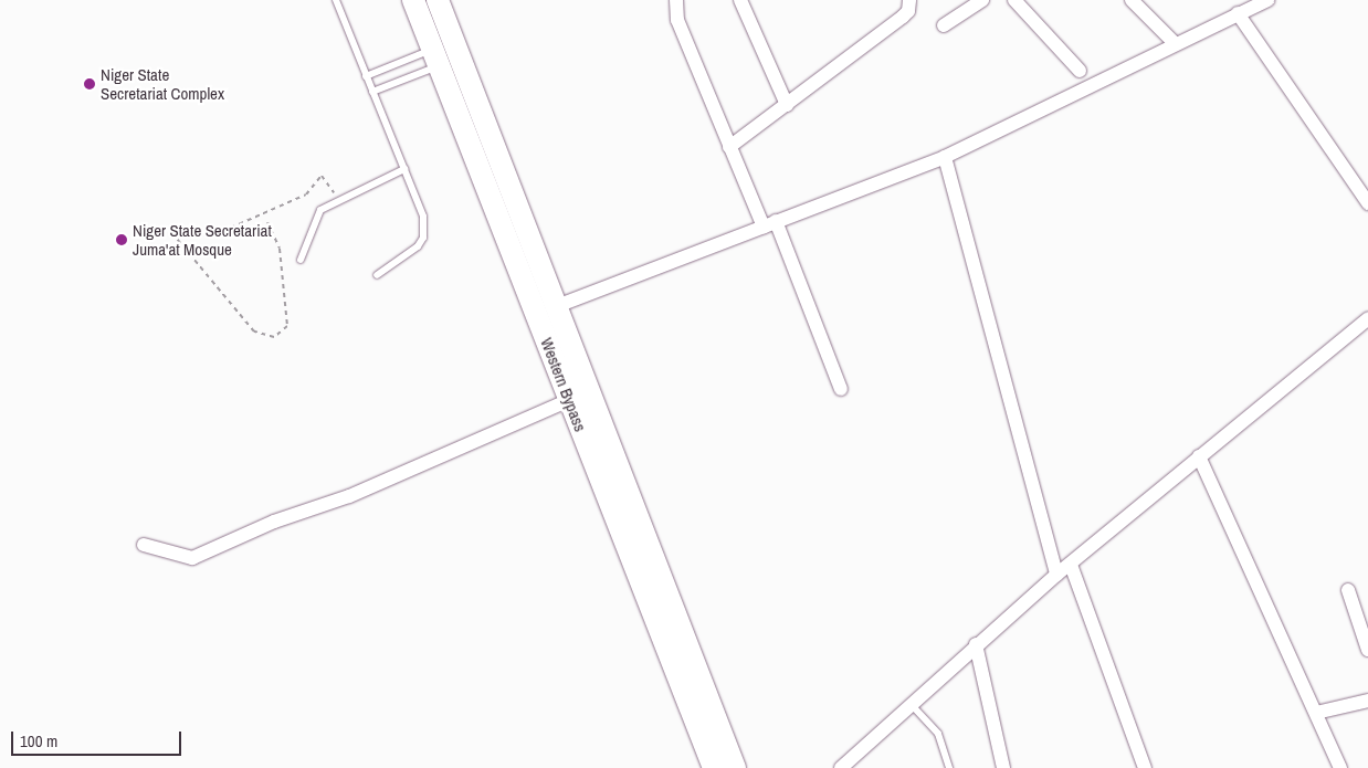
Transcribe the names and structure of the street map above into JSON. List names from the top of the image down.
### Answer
{
  "streets": {
    "main road": ["Western Bypass"]
  },
  "places": ["Niger State Secretariat Complex", "Niger State Secretariat Juma'at Mosque"],
  "scale_bar": "100 m"
}
